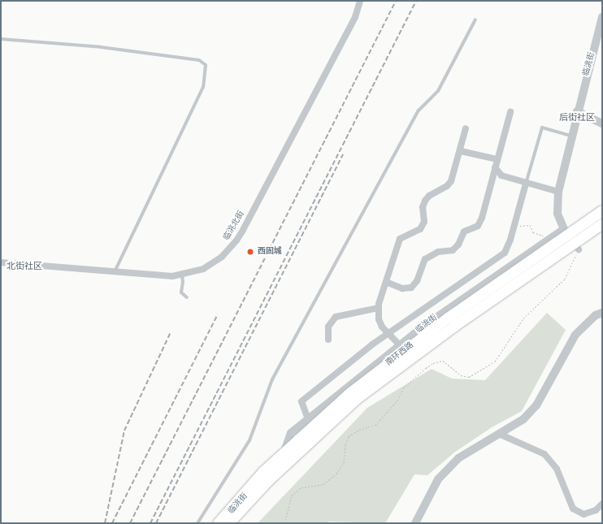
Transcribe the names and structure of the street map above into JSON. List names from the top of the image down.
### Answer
{
  "streets": {
    "highway": ["南环西路"],
    "street": ["临洮街", "临洮北街"]
  },
  "districts": ["后街社区", "北街社区"],
  "places": ["西固城"]
}
